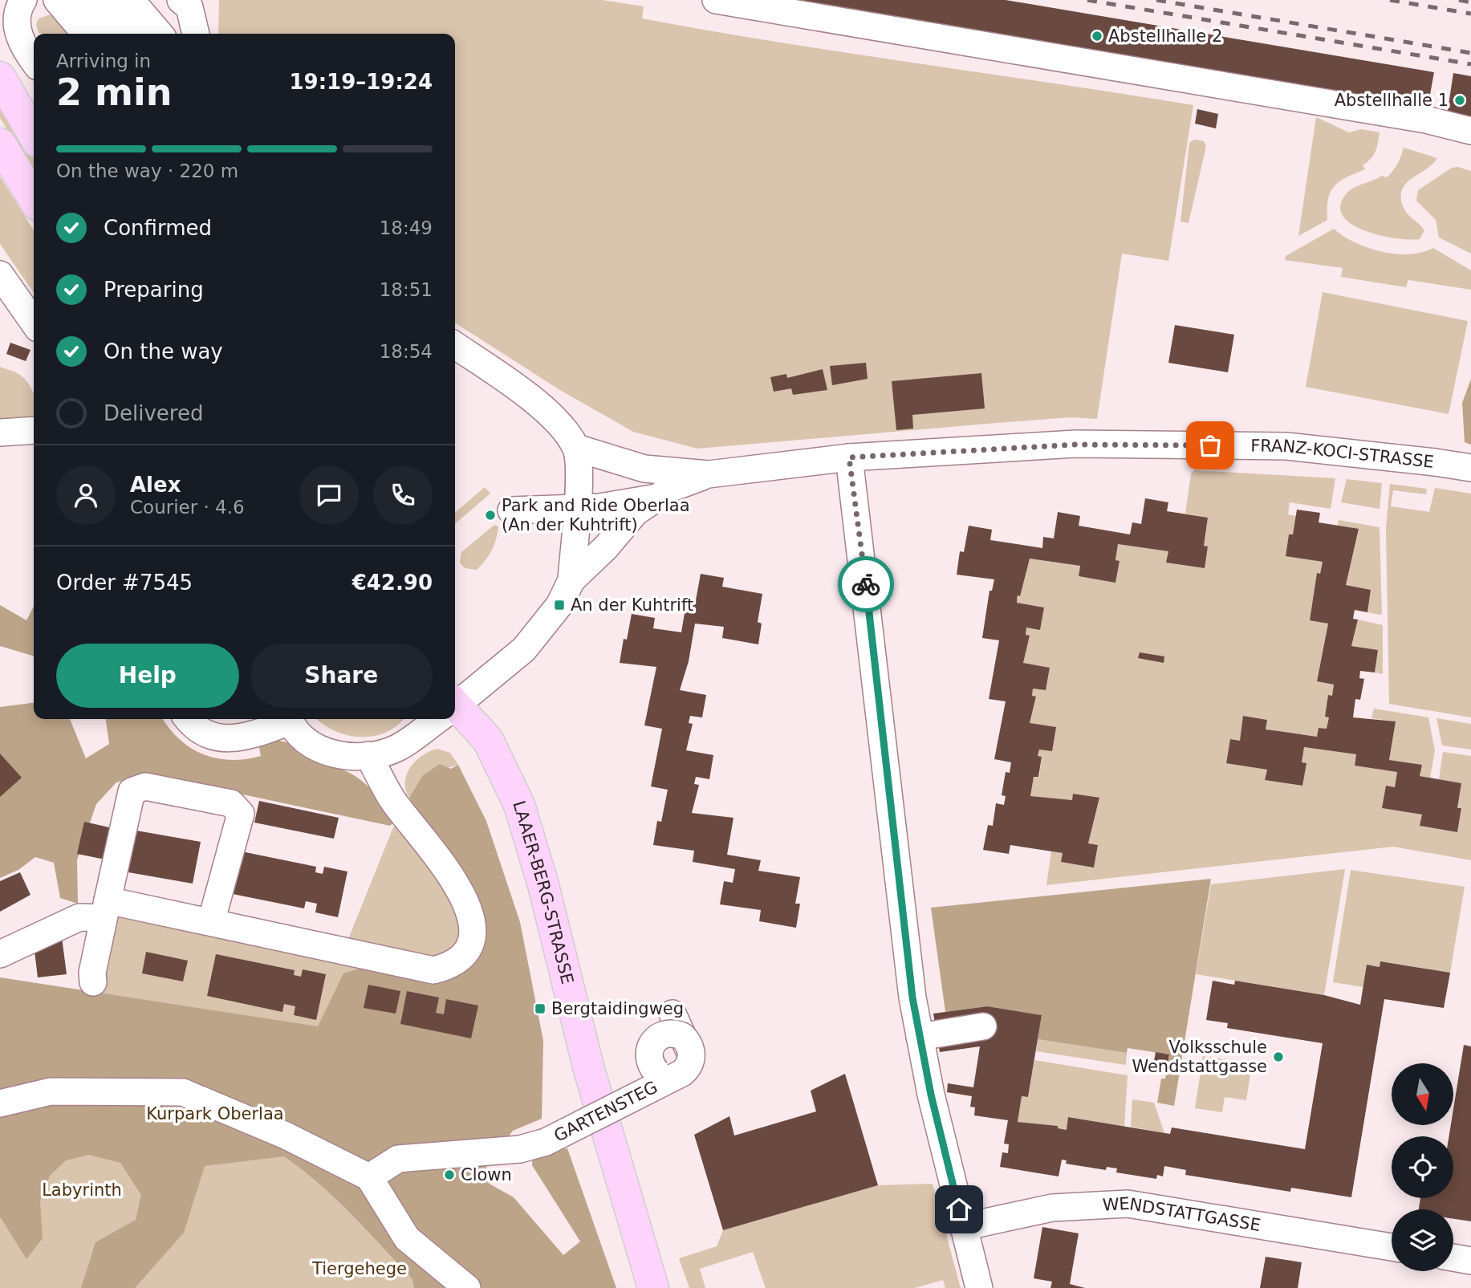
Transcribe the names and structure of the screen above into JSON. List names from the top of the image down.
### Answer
{
  "streets": {
    "main road": ["LAAER-BERG-STRASSE"],
    "street": ["FRANZ-KOCI-STRASSE", "GARTENSTEG", "WENDSTATTGASSE"]
  },
  "parks": ["Kurpark Oberlaa", "Labyrinth", "Tiergehege"],
  "places": {
    "other": [
      "Abstellhalle 2",
      "Abstellhalle 1",
      "Park and Ride Oberlaa (An der Kuhtrift)",
      "Volksschule Wendstattgasse",
      "Clown"
    ],
    "transit": ["An der Kuhtrift", "Bergtaidingweg"]
  },
  "north": "bottom",
  "page": {
    "heading": ["2 min", "Arriving in", "19:19–19:24"],
    "panel": [
      "Alex",
      "Courier · 4.6",
      "Order #7545",
      "€42.90"
    ],
    "bar": "On the way · 220 m",
    "list": [
      ["Confirmed", "18:49"],
      ["Preparing", "18:51"],
      ["On the way", "18:54"],
      "Delivered"
    ],
    "buttons": ["Help", "Share"]
  }
}
